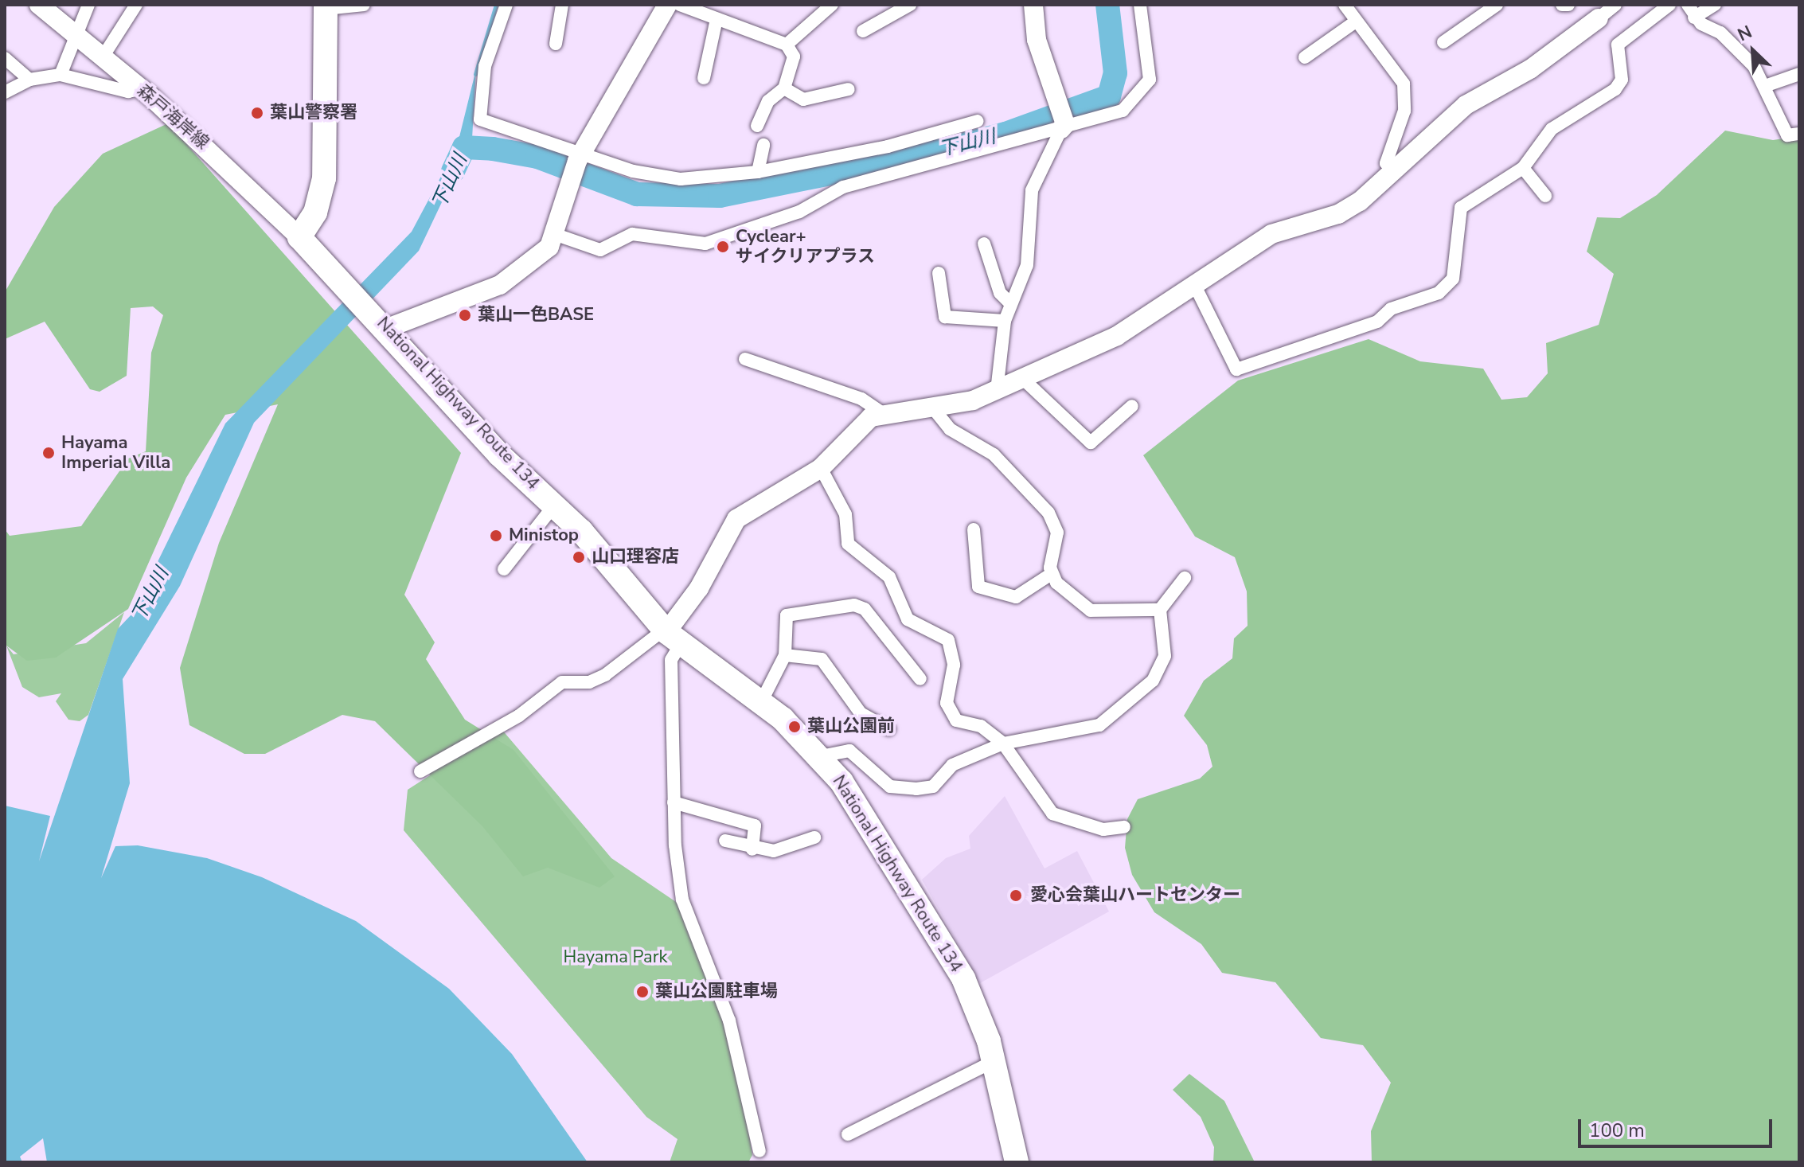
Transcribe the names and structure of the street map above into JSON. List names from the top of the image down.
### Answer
{
  "streets": {
    "highway": ["National Highway Route 134"],
    "street": ["森戸海岸線"]
  },
  "crossings": [
    ["森戸海岸線", "National Highway Route 134"]
  ],
  "water": ["下山川"],
  "parks": ["Hayama Park"],
  "places": [
    "葉山警察署",
    "Cyclear+ サイクリアプラス",
    "葉山一色BASE",
    "Hayama Imperial Villa",
    "Ministop",
    "山口理容店",
    "葉山公園前",
    "愛心会葉山ハートセンター",
    "葉山公園駐車場"
  ],
  "scale_bar": "100 m",
  "north": "top left"
}
